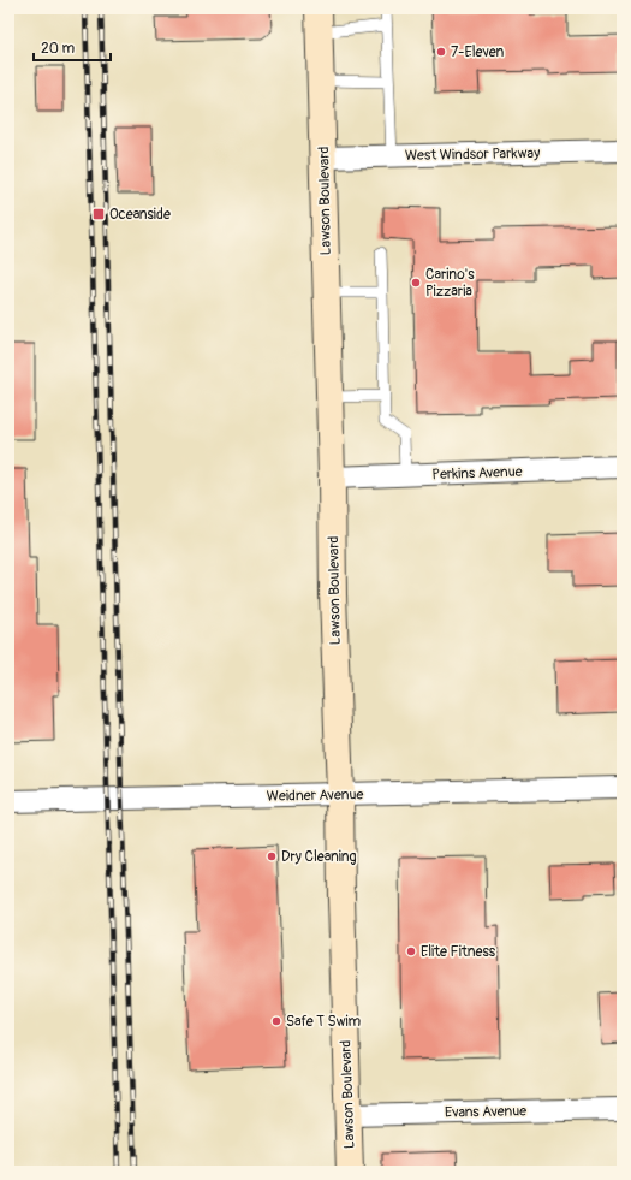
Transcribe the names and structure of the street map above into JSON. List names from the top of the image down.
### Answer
{
  "streets": {
    "main road": ["Lawson Boulevard"],
    "street": [
      "West Windsor Parkway",
      "Perkins Avenue",
      "Weidner Avenue",
      "Evans Avenue"
    ]
  },
  "crossings": [
    ["West Windsor Parkway", "Lawson Boulevard"],
    ["Lawson Boulevard", "Perkins Avenue"],
    ["Lawson Boulevard", "Weidner Avenue"],
    ["Lawson Boulevard", "Evans Avenue"]
  ],
  "places": {
    "other": [
      "7-Eleven",
      "Carino's Pizzaria",
      "Dry Cleaning",
      "Elite Fitness",
      "Safe T Swim"
    ],
    "transit": ["Oceanside"]
  },
  "scale_bar": "20 m"
}
